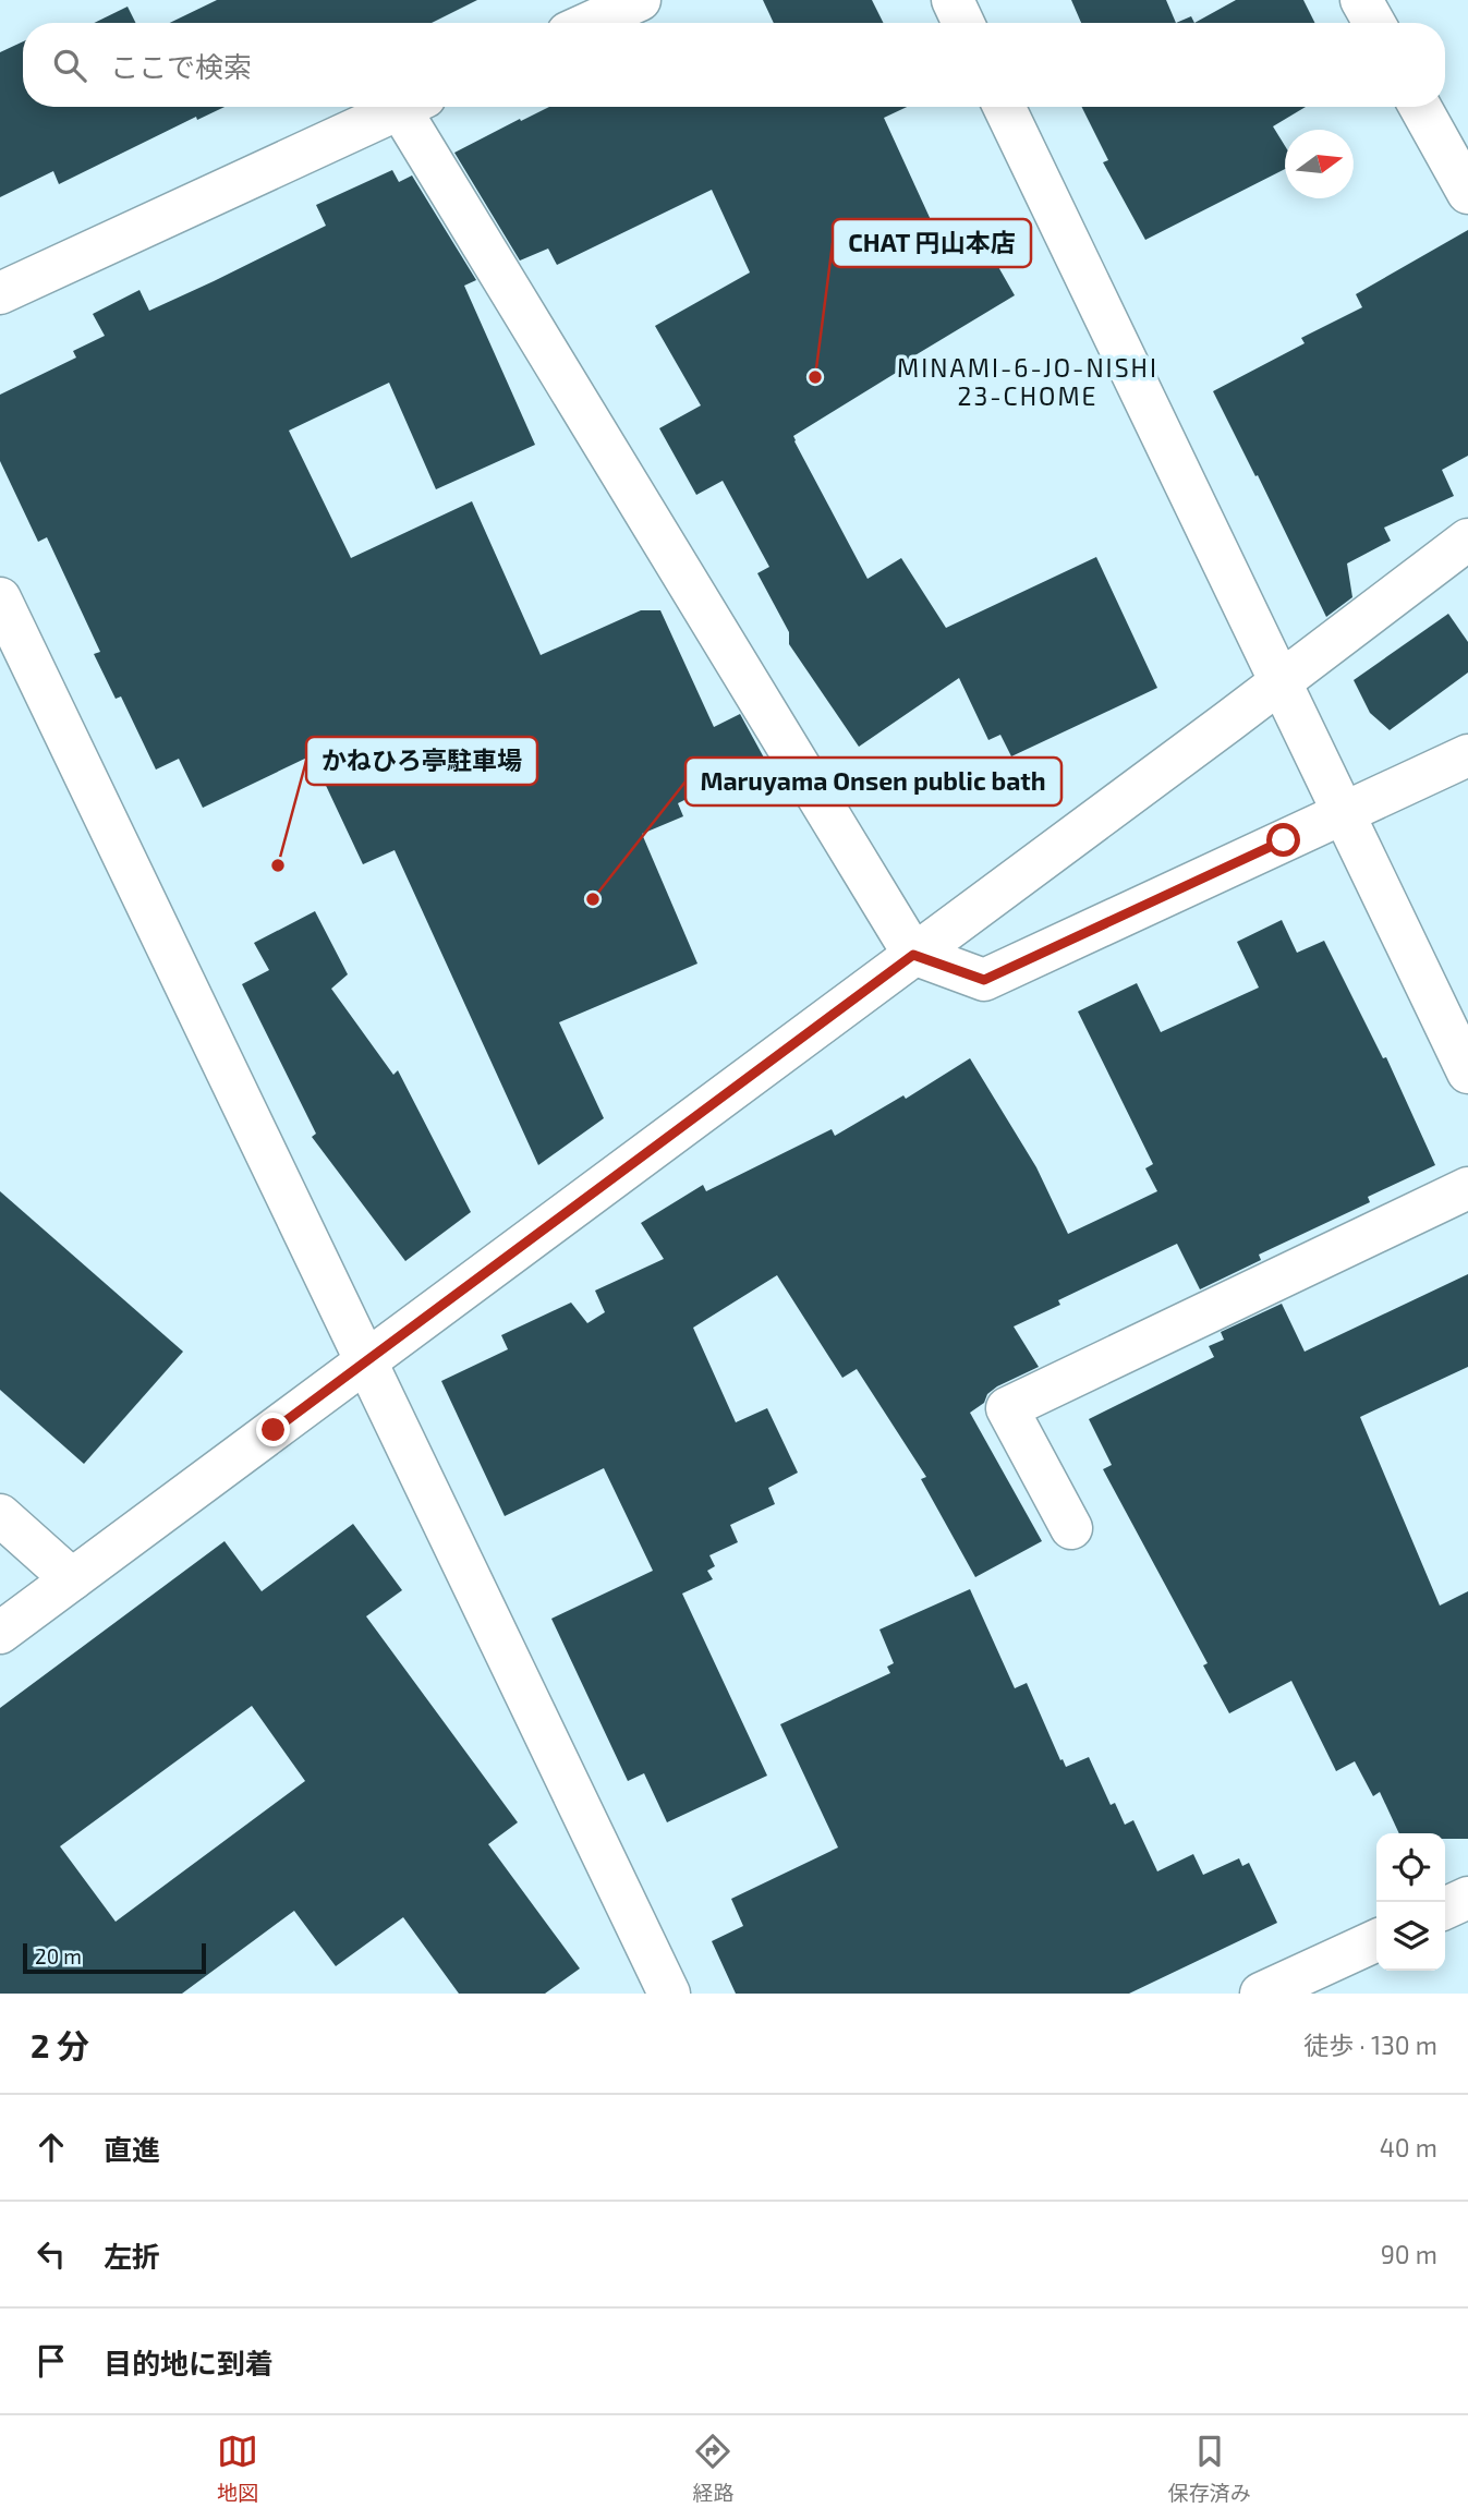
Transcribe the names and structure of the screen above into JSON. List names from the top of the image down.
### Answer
{
  "districts": ["MINAMI-6-JO-NISHI 23-CHOME"],
  "places": ["CHAT 円山本店", "かねひろ亭駐車場", "Maruyama Onsen public bath"],
  "scale_bar": "20 m",
  "north": "right",
  "page": {
    "search": "ここで検索",
    "scale": "20 m",
    "heading": ["2 分", "徒歩 · 130 m"],
    "list": [
      ["直進", "40 m"],
      ["左折", "90 m"],
      "目的地に到着"
    ],
    "nav": ["地図", "経路", "保存済み"]
  }
}
